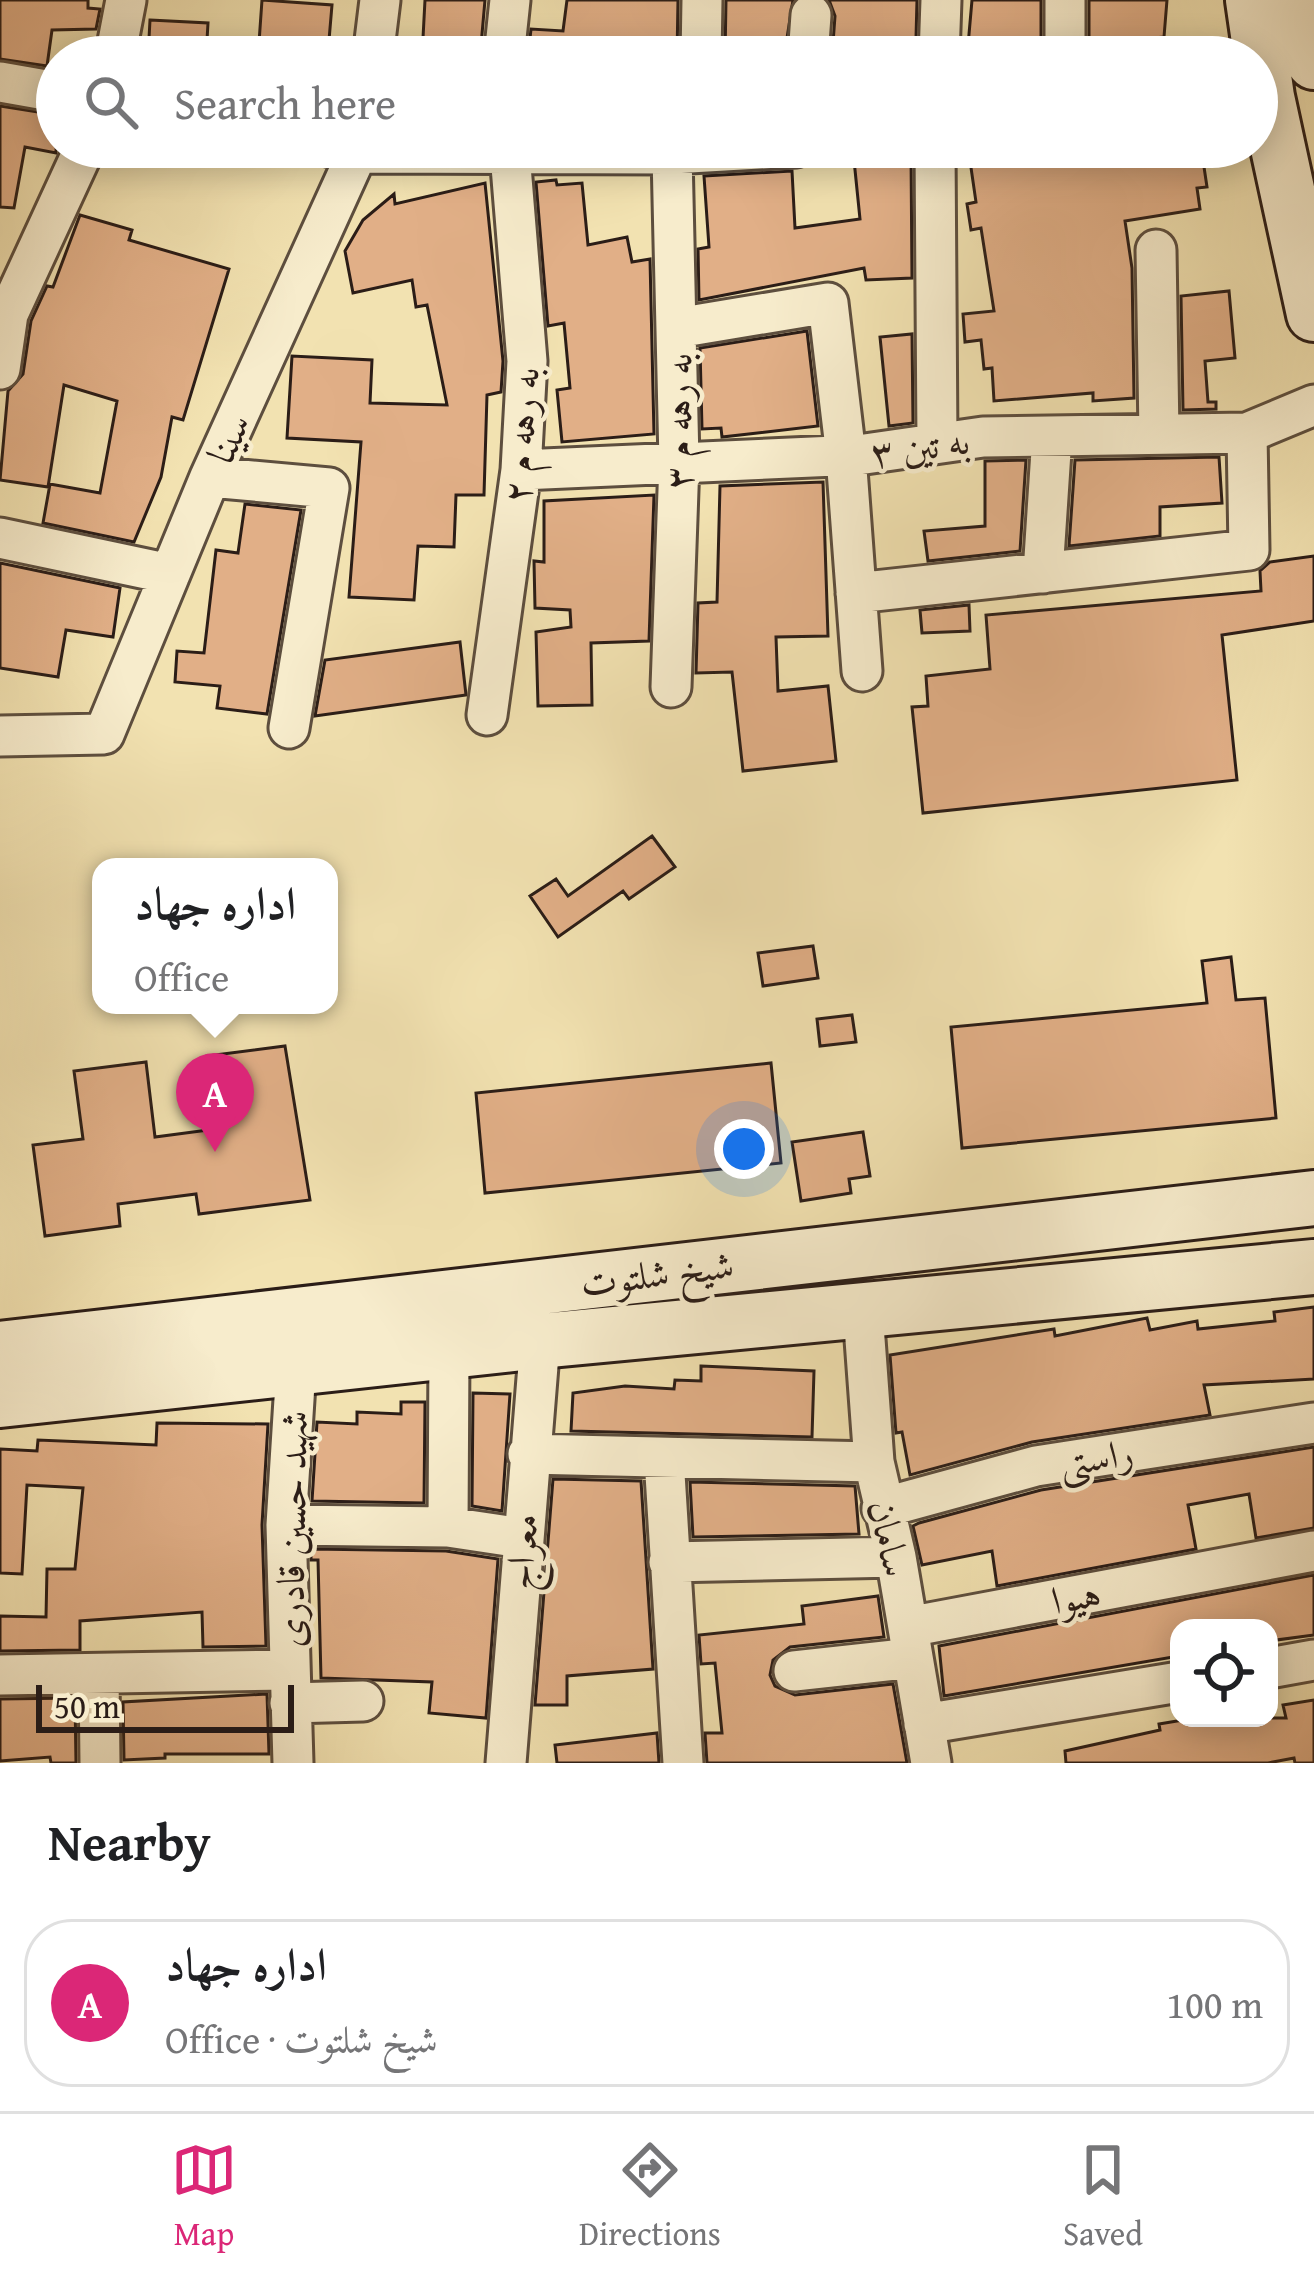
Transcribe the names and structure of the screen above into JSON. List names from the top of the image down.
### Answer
{
  "streets": {
    "main road": ["شیخ شلتوت"],
    "street": [
      "به رهه م ۳",
      "به رهه م ۲",
      "سینا",
      "به تین ۳",
      "راستی",
      "شهید حسین قادری",
      "سامان",
      "معراج",
      "هیوا"
    ]
  },
  "crossings": [
    ["به رهه م ۳", "به تین ۳"],
    ["به رهه م ۲", "به تین ۳"],
    ["شیخ شلتوت", "شهید حسین قادری"],
    ["شیخ شلتوت", "سامان"],
    ["شیخ شلتوت", "معراج"],
    ["راستی", "سامان"],
    ["سامان", "هیوا"]
  ],
  "scale_bar": "50 m",
  "page": {
    "search": "Search here",
    "popup": ["اداره جهاد", "Office"],
    "pins": "A",
    "scale": "50 m",
    "heading": "Nearby",
    "list": [
      {
        "mark": "A",
        "name": "اداره جهاد",
        "note": "Office · شیخ شلتوت",
        "value": "100 m"
      }
    ],
    "nav": ["Map", "Directions", "Saved"]
  }
}
